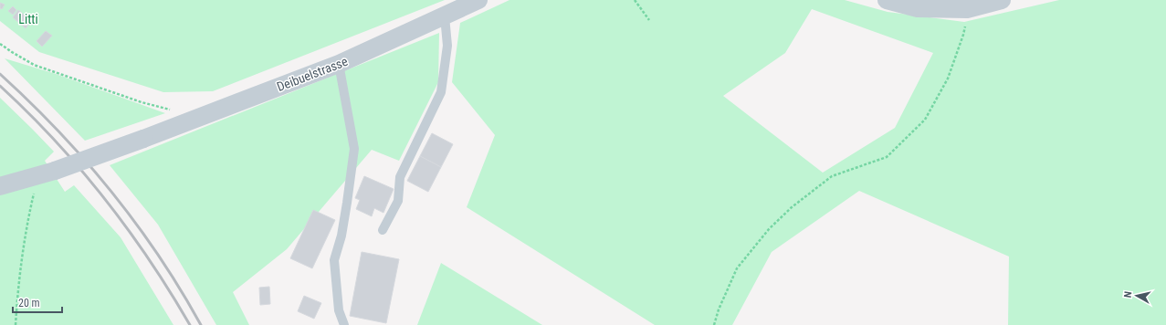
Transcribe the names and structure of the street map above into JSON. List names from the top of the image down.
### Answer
{
  "streets": {
    "street": ["Deibuelstrasse"]
  },
  "parks": ["Litti"],
  "scale_bar": "20 m",
  "north": "left"
}
